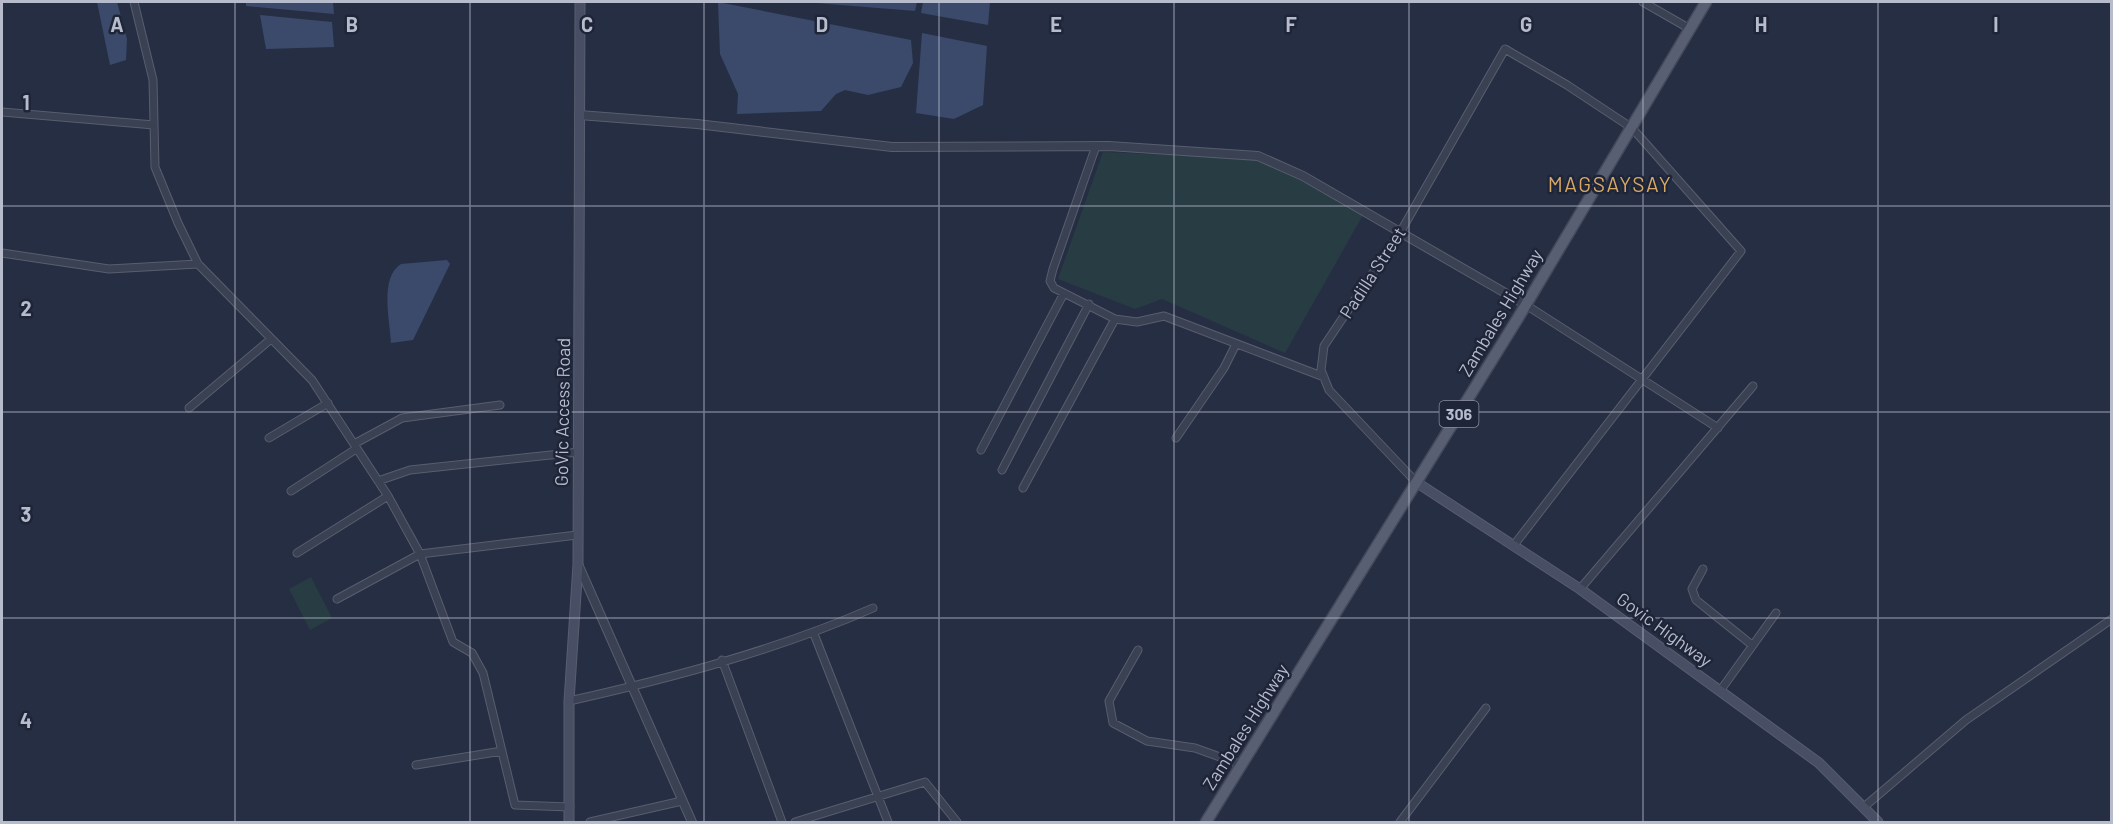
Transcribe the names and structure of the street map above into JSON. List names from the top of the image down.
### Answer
{
  "streets": {
    "main road": [
      "Zambales Highway",
      "GoVic Access Road",
      "306",
      "Govic Highway"
    ],
    "street": ["Padilla Street"]
  },
  "crossings": [
    ["Padilla Street", "Zambales Highway"],
    ["Zambales Highway", "Govic Highway"]
  ],
  "districts": ["MAGSAYSAY"],
  "grid": {
    "columns": [
      "A",
      "B",
      "C",
      "D",
      "E",
      "F",
      "G",
      "H",
      "I"
    ],
    "rows": [
      "1",
      "2",
      "3",
      "4"
    ]
  }
}
